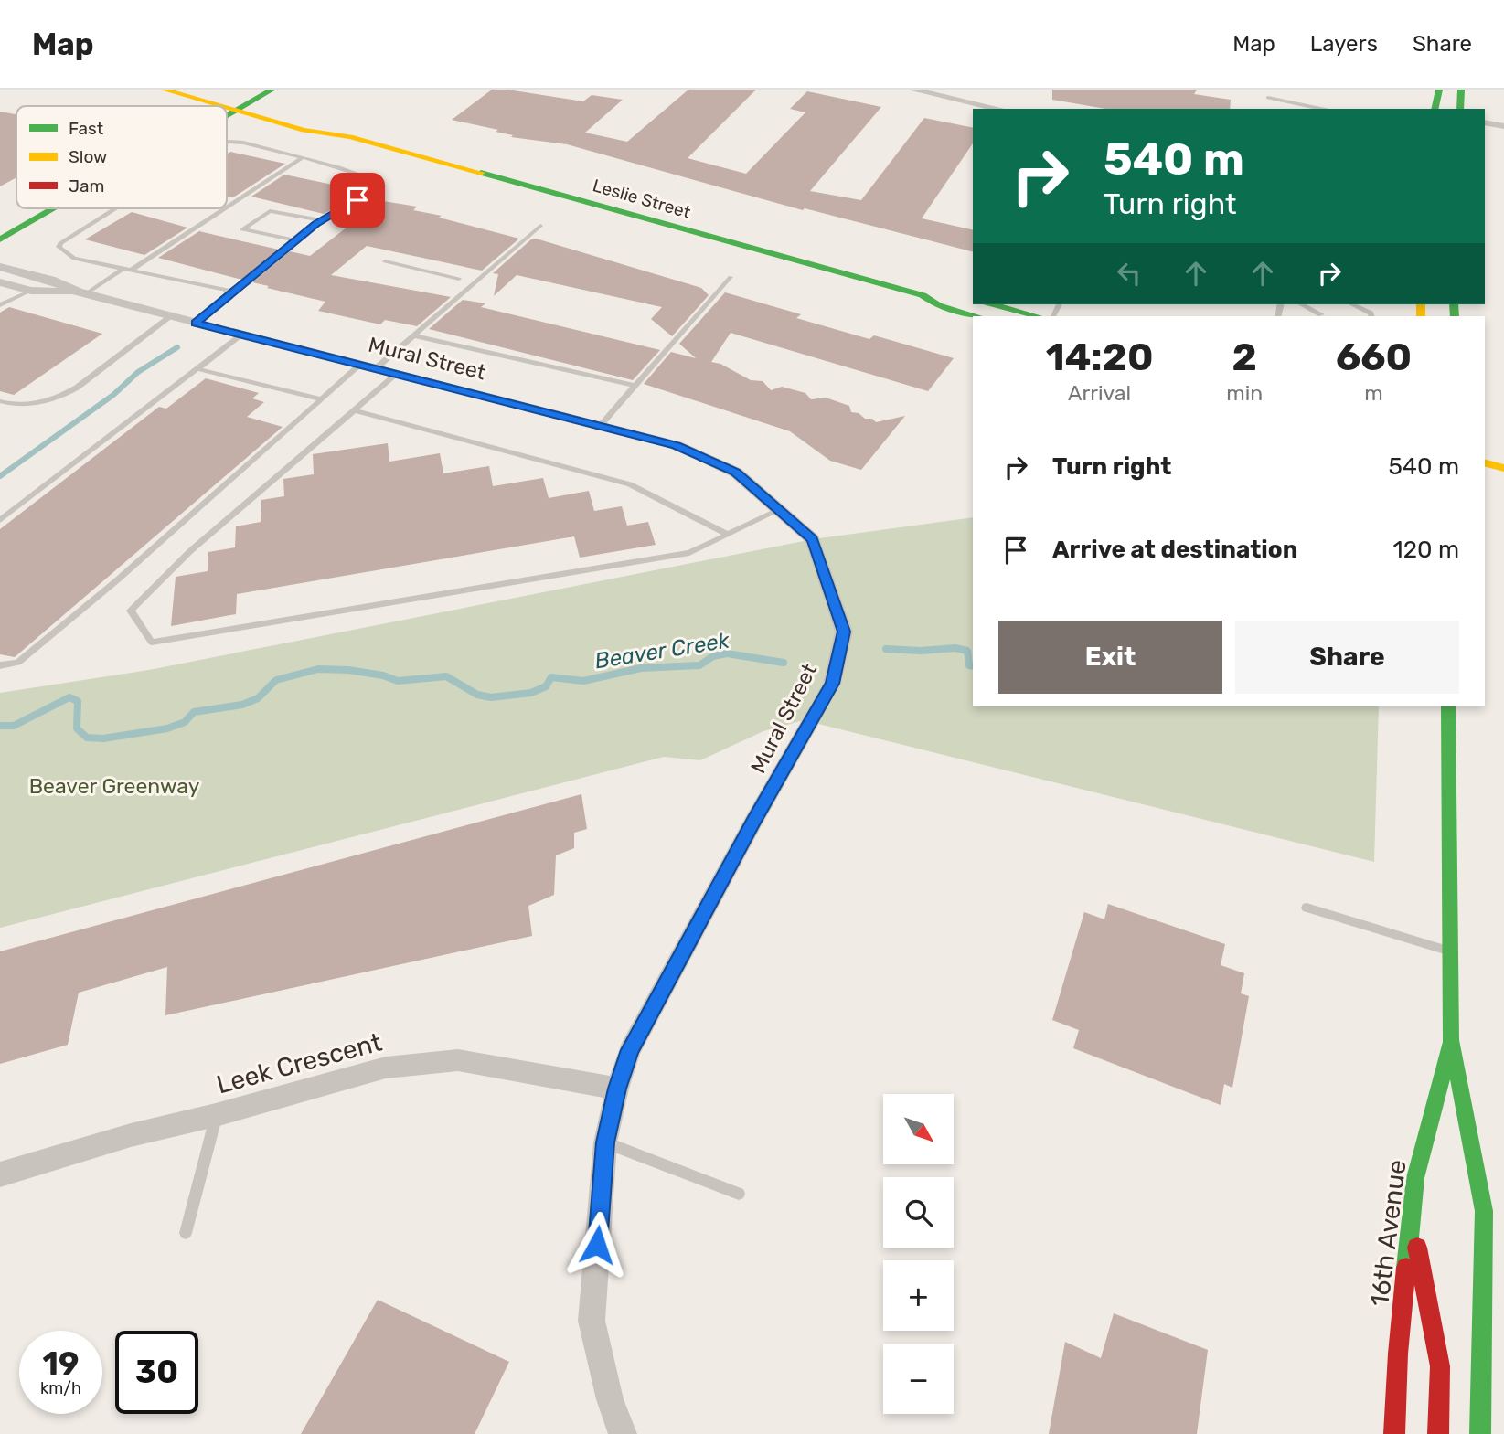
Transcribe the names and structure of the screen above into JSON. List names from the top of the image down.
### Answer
{
  "streets": {
    "main road": ["Leslie Street", "16th Avenue"],
    "street": ["Mural Street", "Leek Crescent"]
  },
  "crossings": [
    ["Mural Street", "Leek Crescent"]
  ],
  "water": ["Beaver Creek"],
  "parks": ["Beaver Greenway"],
  "legend": ["Fast", "Slow", "Jam"],
  "north": "bottom right",
  "page": {
    "header": "Map",
    "nav": ["Map", "Layers", "Share"],
    "turn": ["540 m", "Turn right"],
    "eta": [
      "14:20",
      "Arrival",
      "2",
      "min",
      "660",
      "m"
    ],
    "list": [
      {
        "name": "Turn right",
        "value": "540 m"
      },
      {
        "name": "Arrive at destination",
        "value": "120 m"
      }
    ],
    "buttons": ["Exit", "Share"],
    "map_buttons": ["+", "−"],
    "speed": "19 km/h",
    "limit": "30"
  }
}
